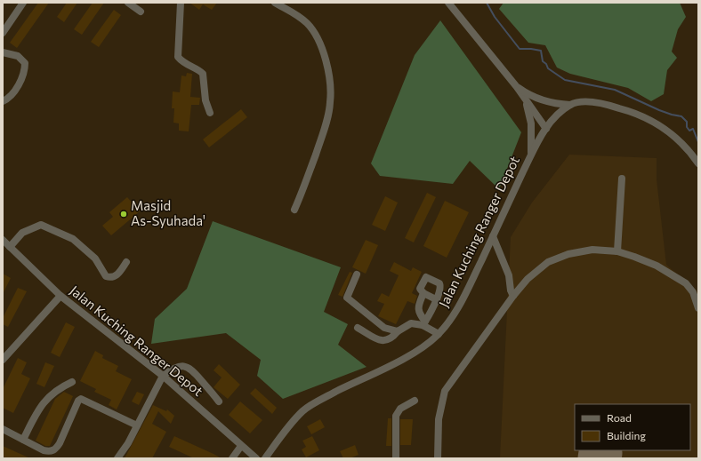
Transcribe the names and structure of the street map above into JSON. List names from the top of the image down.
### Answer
{
  "streets": {
    "street": ["Jalan Kuching Ranger Depot"]
  },
  "places": ["Masjid As-Syuhada'"],
  "legend": ["Road", "Building"]
}
